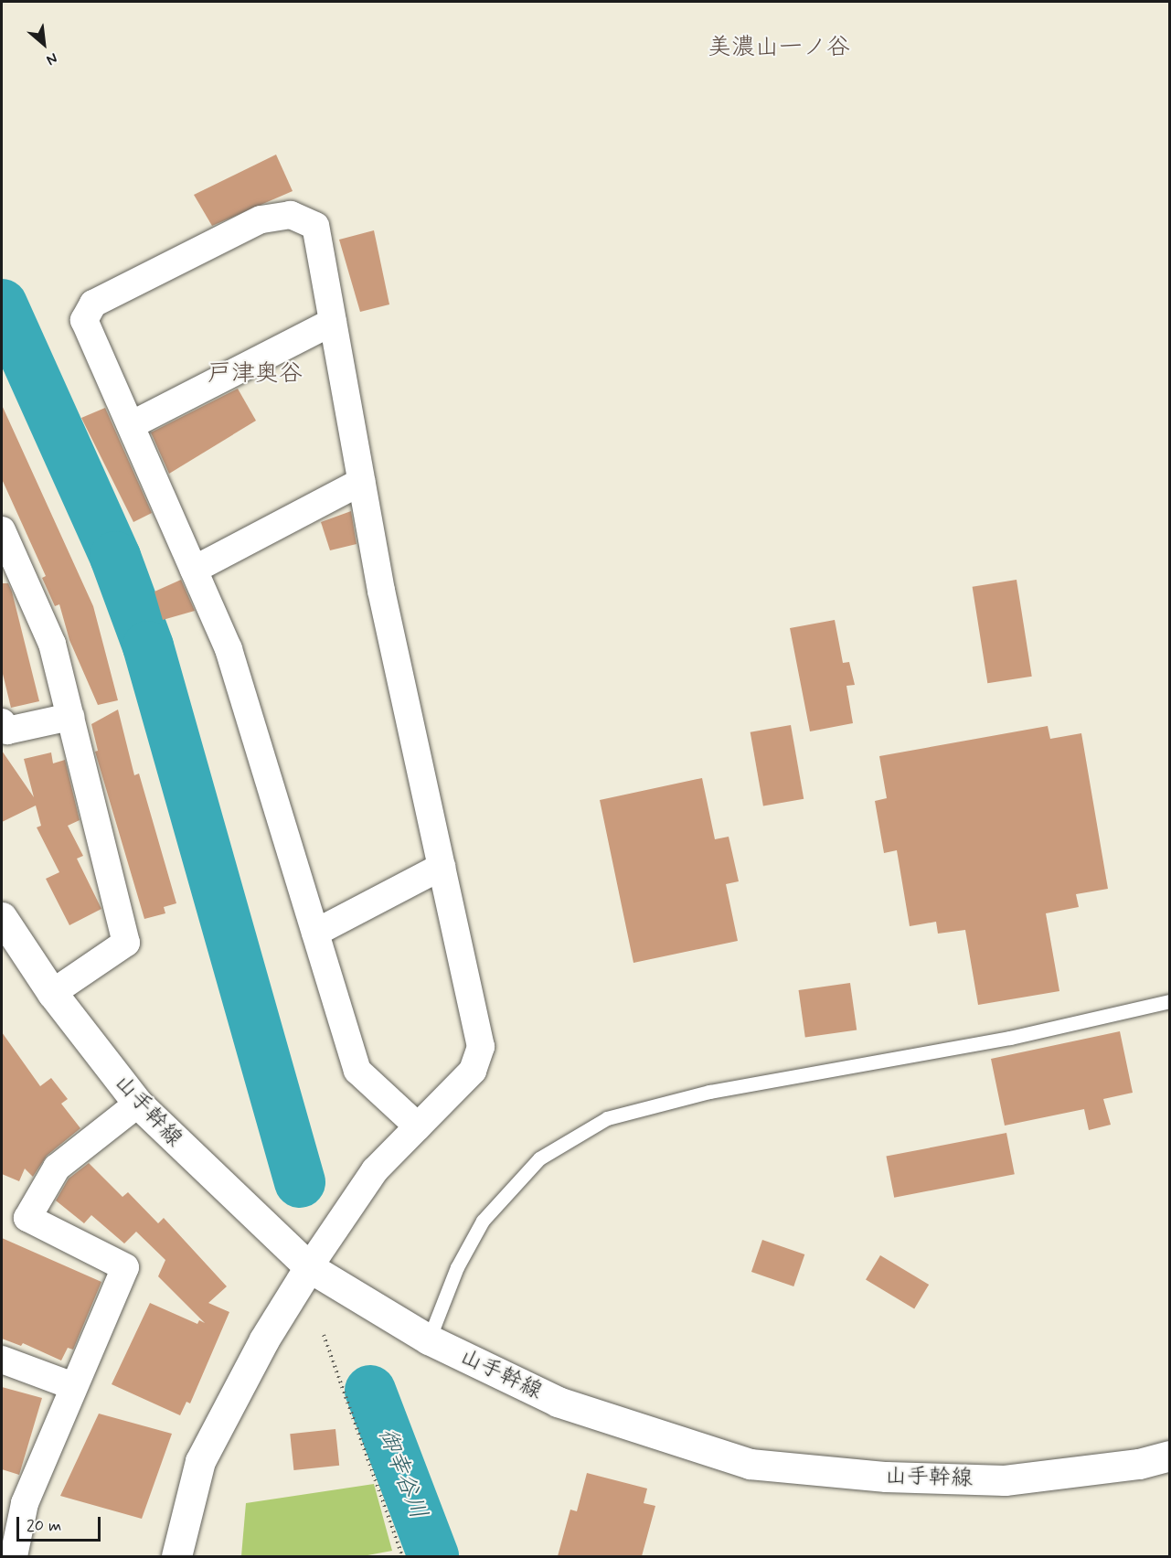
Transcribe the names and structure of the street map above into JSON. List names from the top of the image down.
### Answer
{
  "streets": {
    "main road": ["山手幹線"]
  },
  "districts": ["美濃山一ノ谷", "戸津奥谷"],
  "water": ["御幸谷川"],
  "scale_bar": "20 m",
  "north": "bottom right"
}
